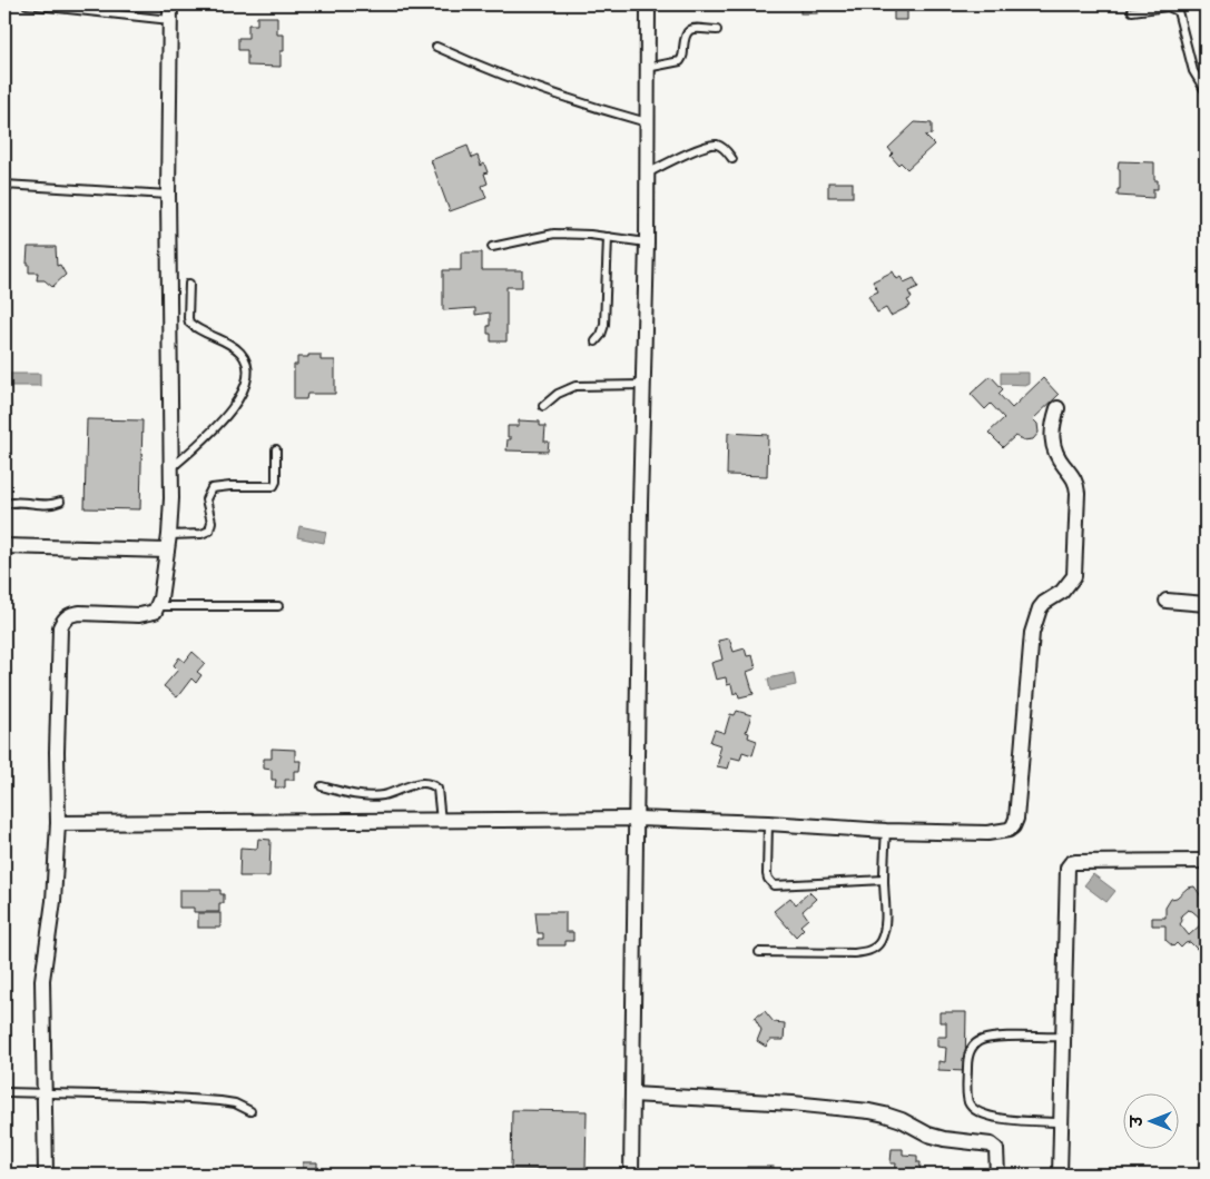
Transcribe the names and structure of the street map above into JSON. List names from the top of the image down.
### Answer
{
  "north": "left"
}
